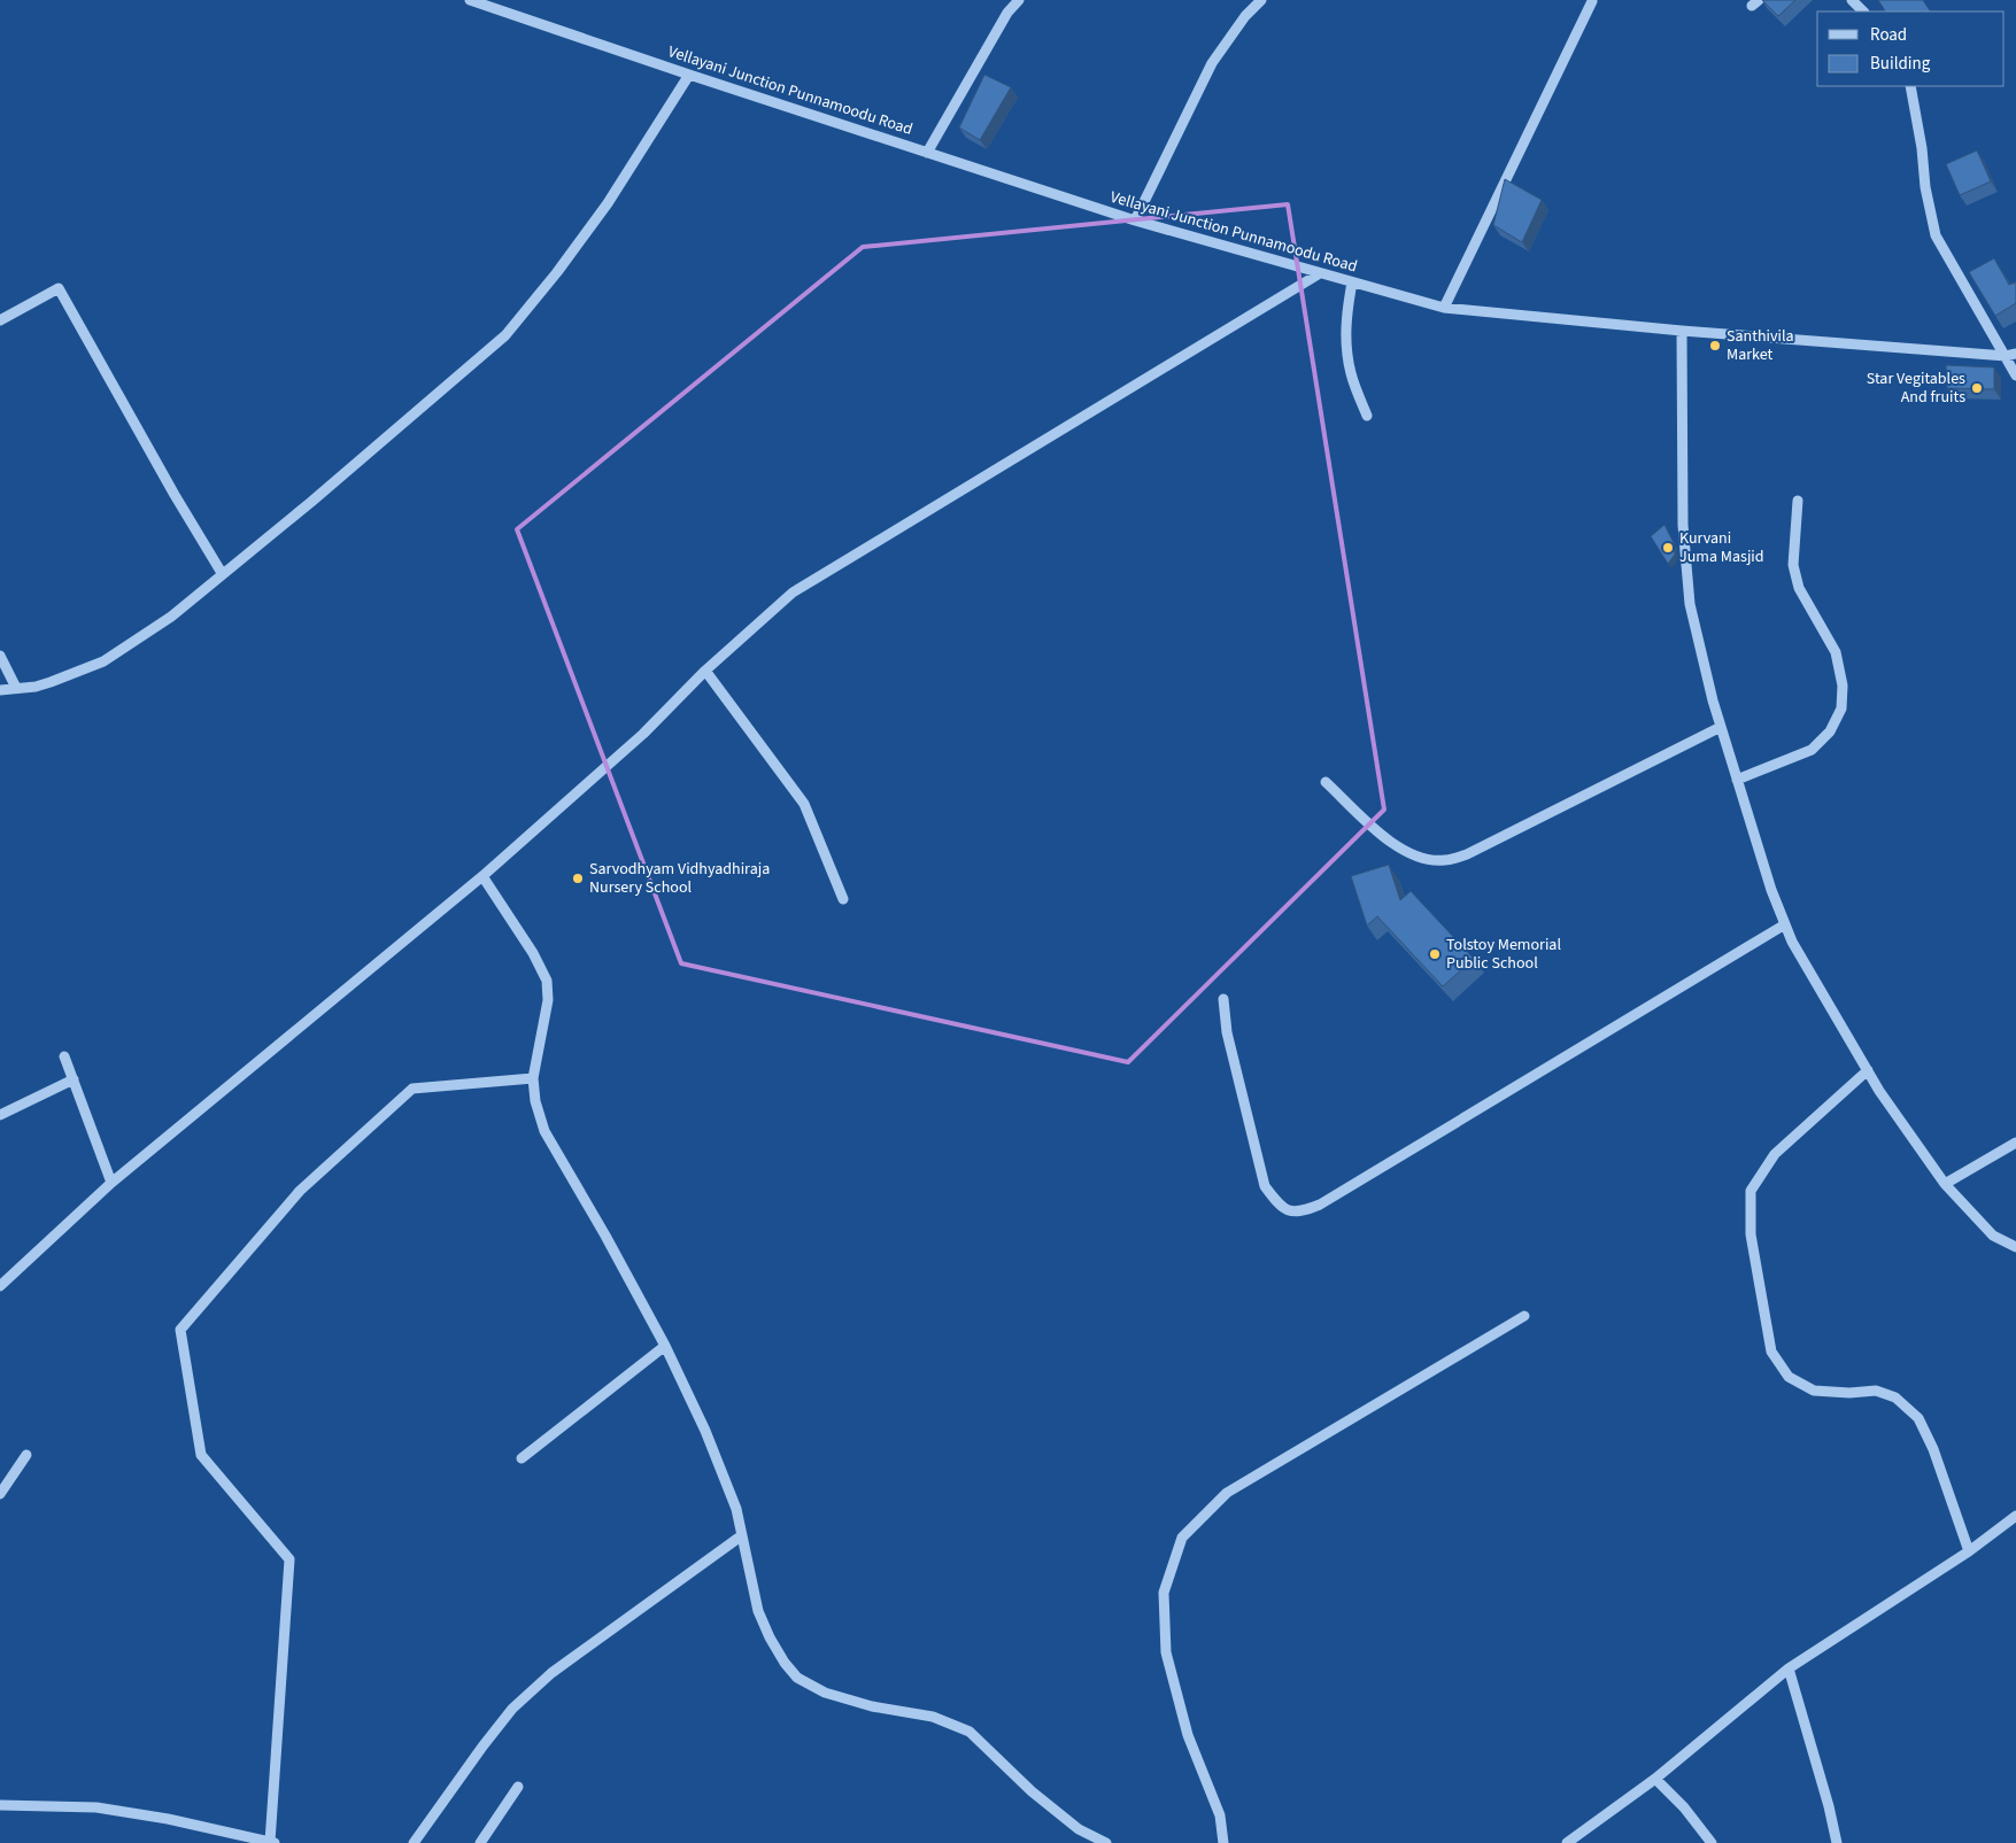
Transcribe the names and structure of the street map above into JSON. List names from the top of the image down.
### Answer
{
  "streets": {
    "street": ["Vellayani Junction Punnamoodu Road"]
  },
  "places": [
    "Santhivila Market",
    "Star Vegitables And fruits",
    "Kurvani Juma Masjid",
    "Sarvodhyam Vidhyadhiraja Nursery School",
    "Tolstoy Memorial Public School"
  ],
  "legend": ["Road", "Building"]
}
